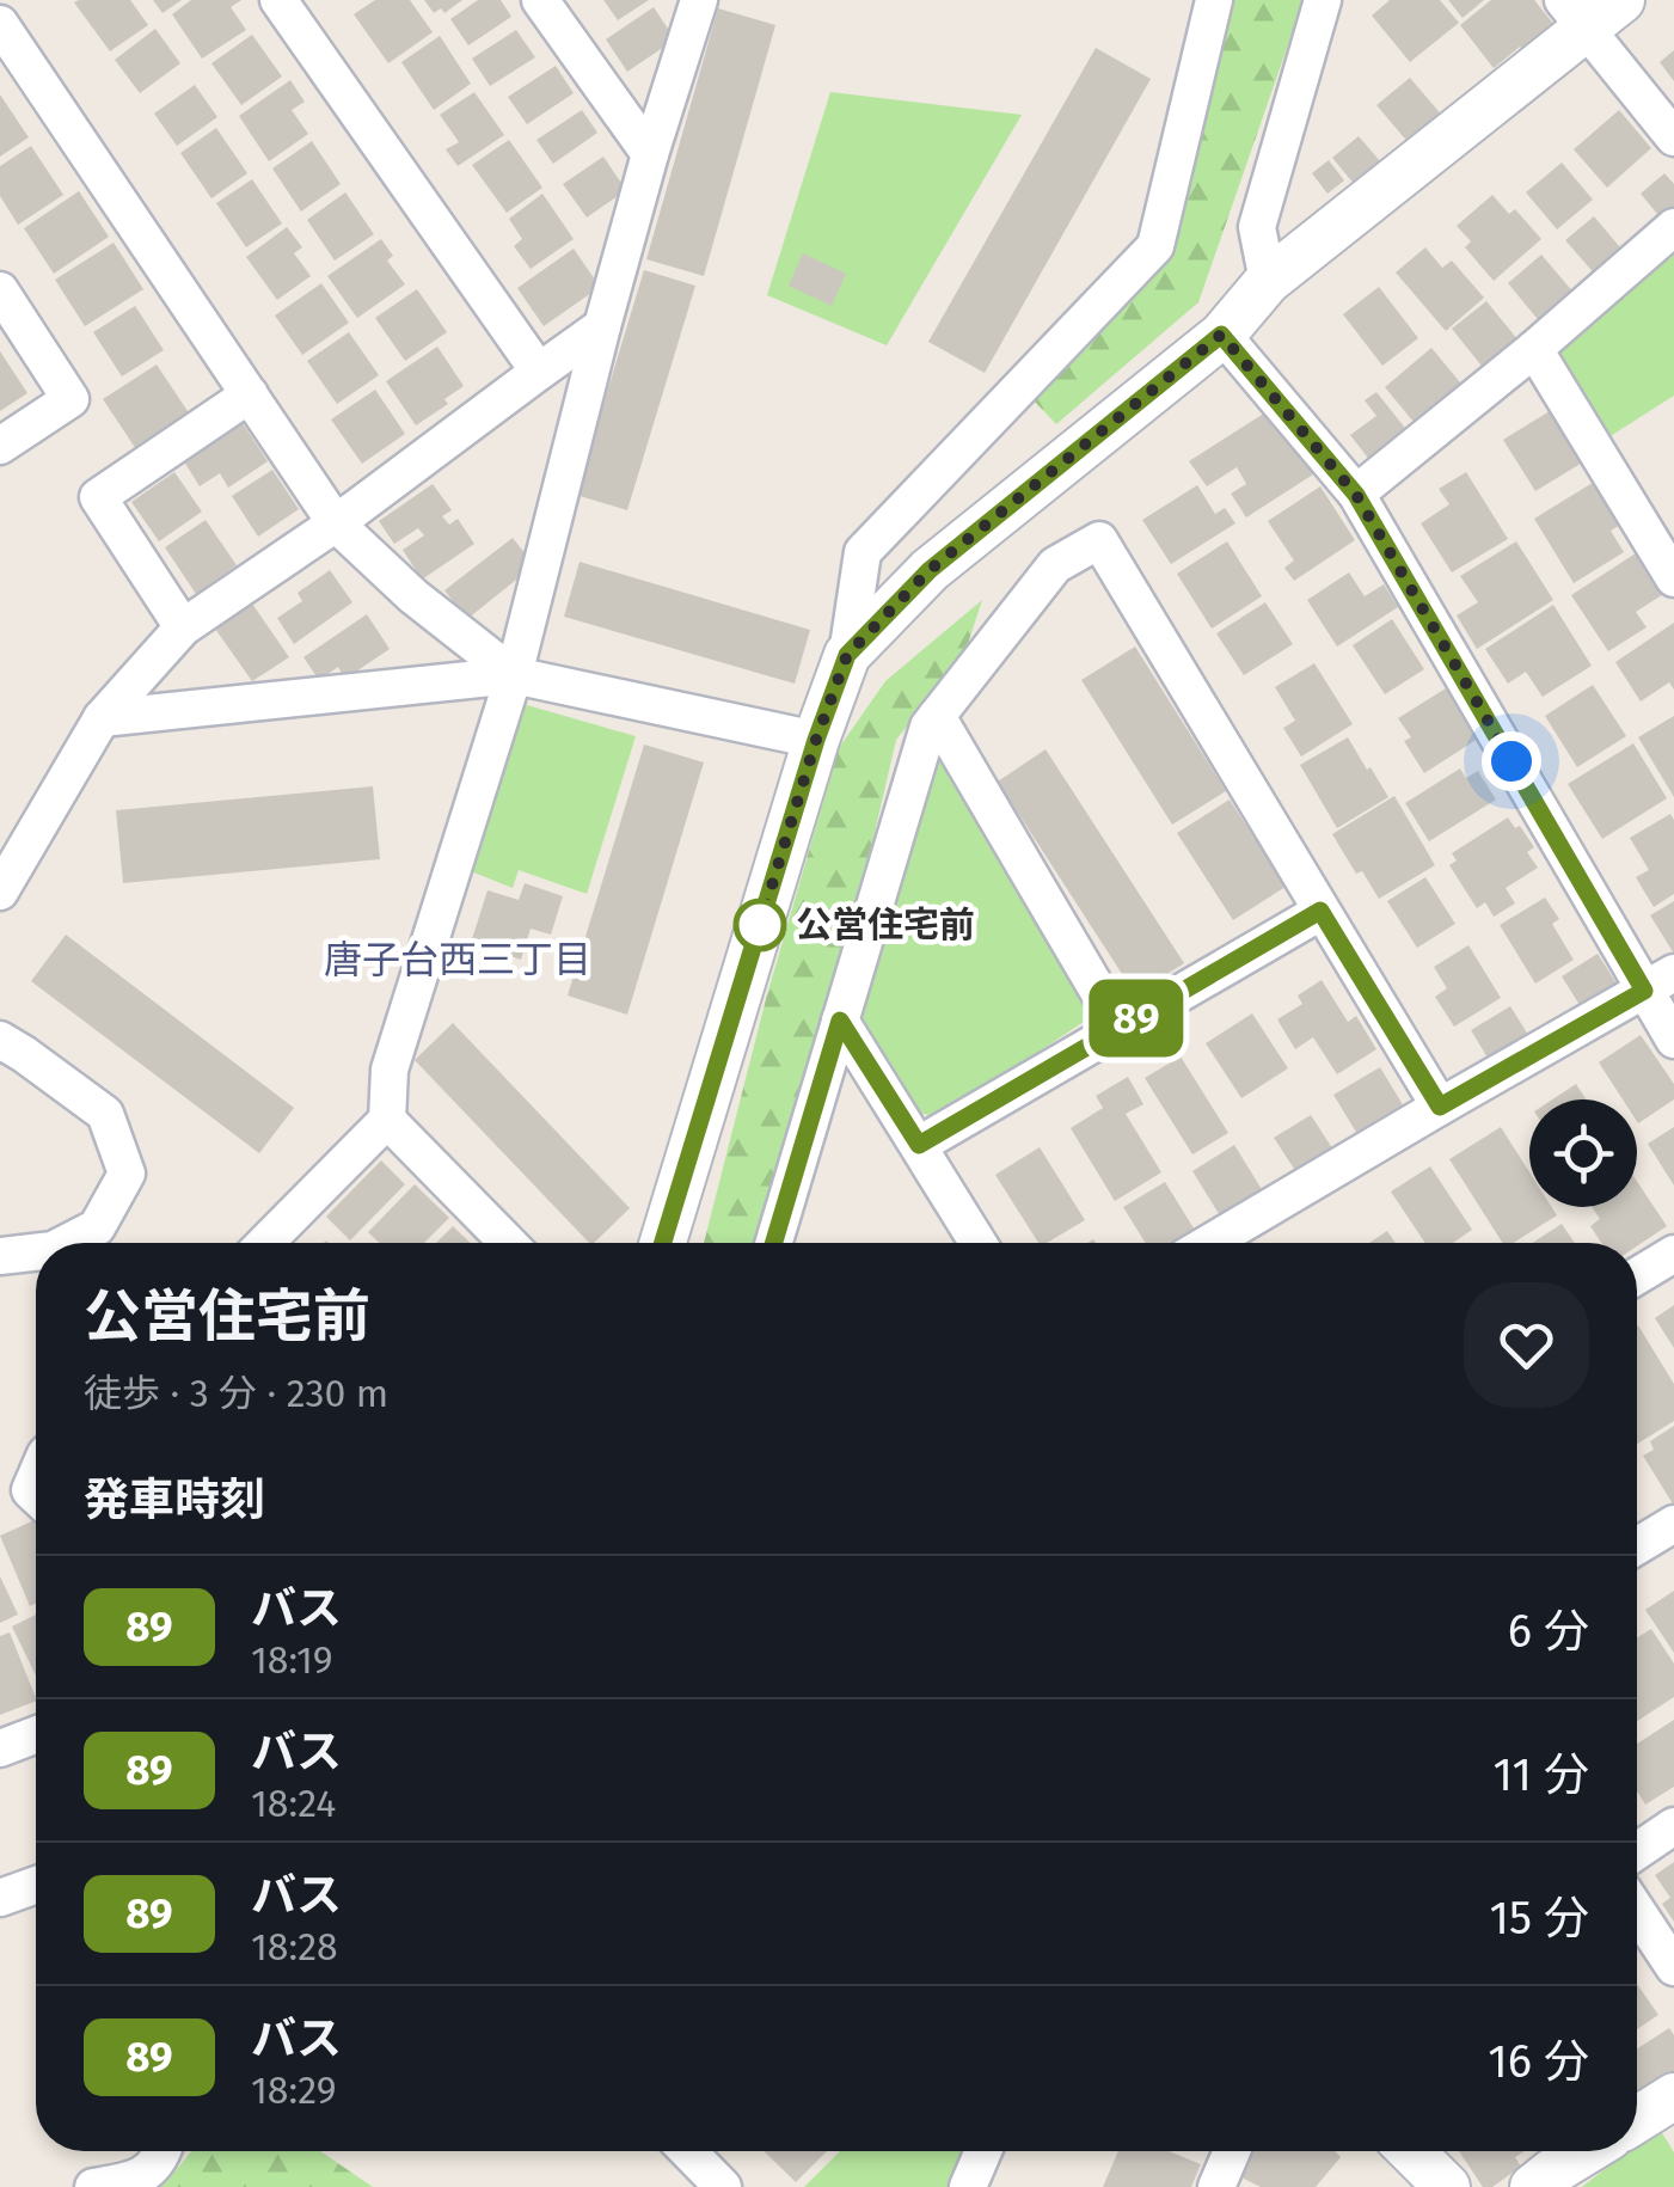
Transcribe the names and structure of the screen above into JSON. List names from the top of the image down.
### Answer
{
  "districts": ["唐子台西三丁目"],
  "places": ["公営住宅前"],
  "lines": ["bus line 89"],
  "page": {
    "on_map": "89",
    "heading": [
      ["公営住宅前", "徒歩 · 3 分 · 230 m"],
      "発車時刻"
    ],
    "list": [
      {
        "mark": "89",
        "name": "バス",
        "note": "18:19",
        "value": "6 分"
      },
      {
        "mark": "89",
        "name": "バス",
        "note": "18:24",
        "value": "11 分"
      },
      {
        "mark": "89",
        "name": "バス",
        "note": "18:28",
        "value": "15 分"
      },
      {
        "mark": "89",
        "name": "バス",
        "note": "18:29",
        "value": "16 分"
      }
    ]
  }
}
